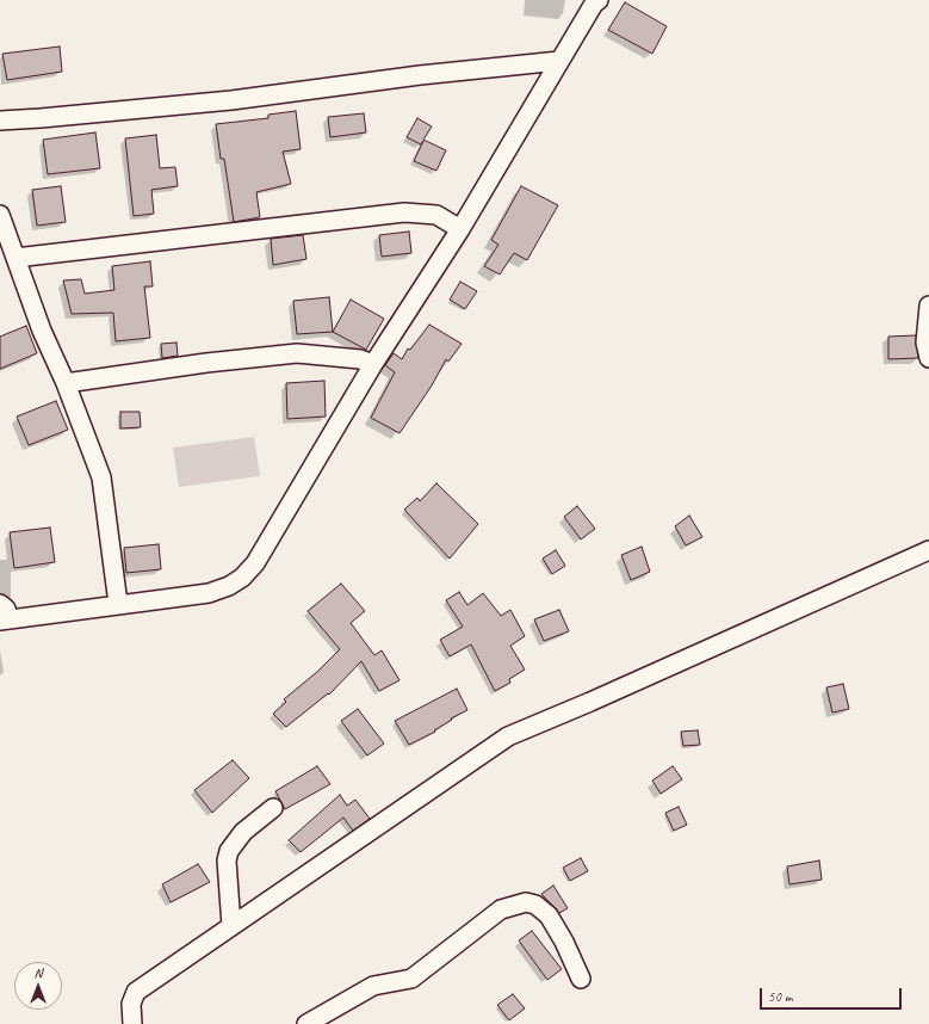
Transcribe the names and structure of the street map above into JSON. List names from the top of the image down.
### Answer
{
  "scale_bar": "50 m",
  "north": "top"
}
